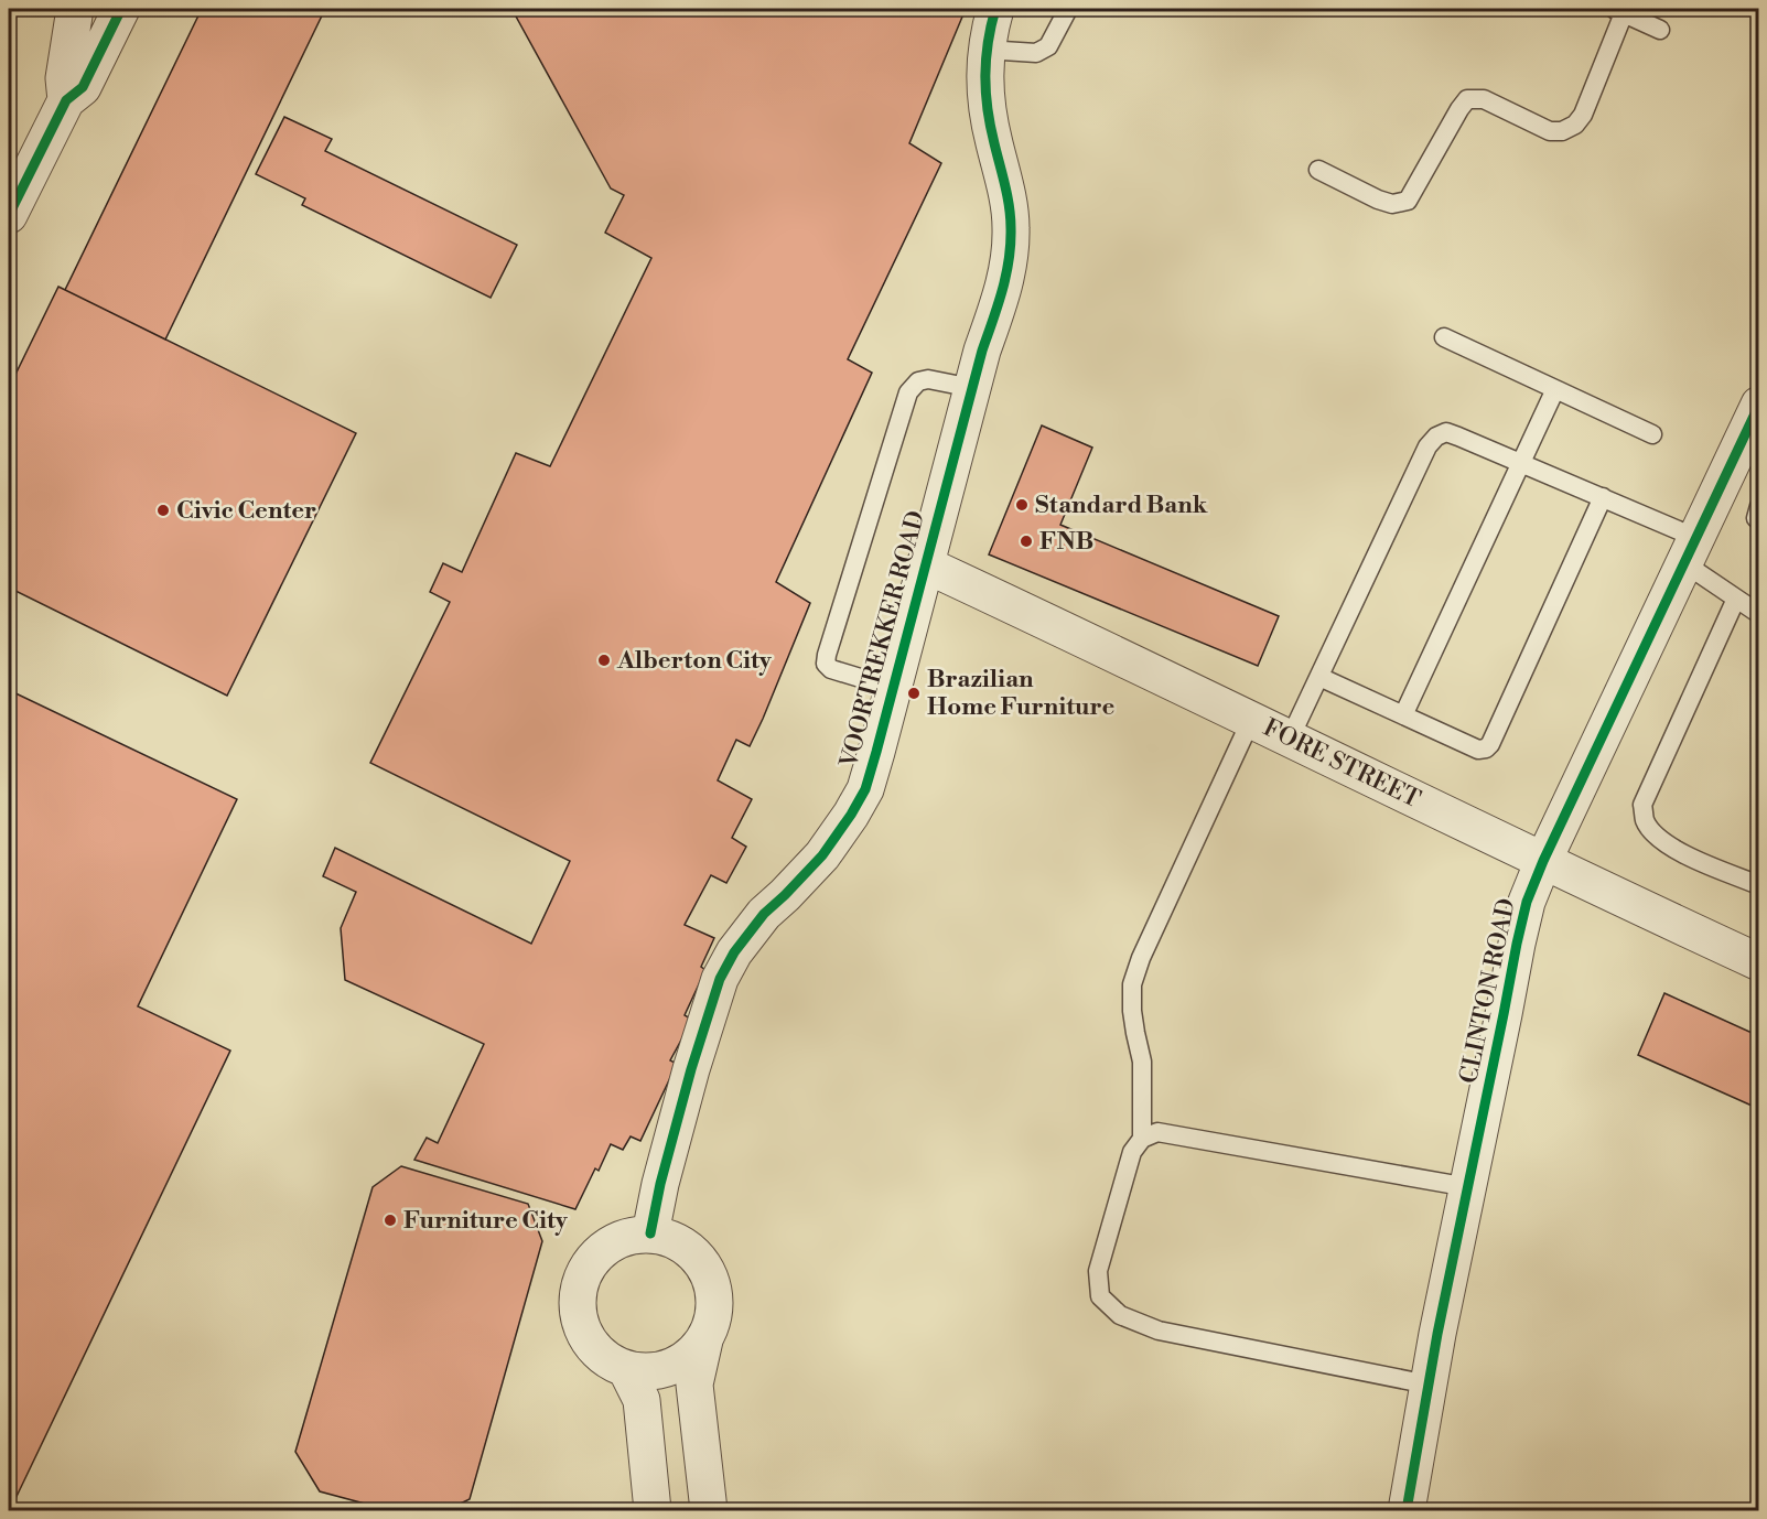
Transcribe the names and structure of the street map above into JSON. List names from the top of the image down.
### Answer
{
  "streets": {
    "street": ["VOORTREKKER ROAD", "FORE STREET", "CLINTON ROAD"]
  },
  "crossings": [
    ["VOORTREKKER ROAD", "FORE STREET"],
    ["FORE STREET", "CLINTON ROAD"]
  ],
  "places": [
    "Standard Bank",
    "Civic Center",
    "FNB",
    "Alberton City",
    "Brazilian Home Furniture",
    "Furniture City"
  ]
}
